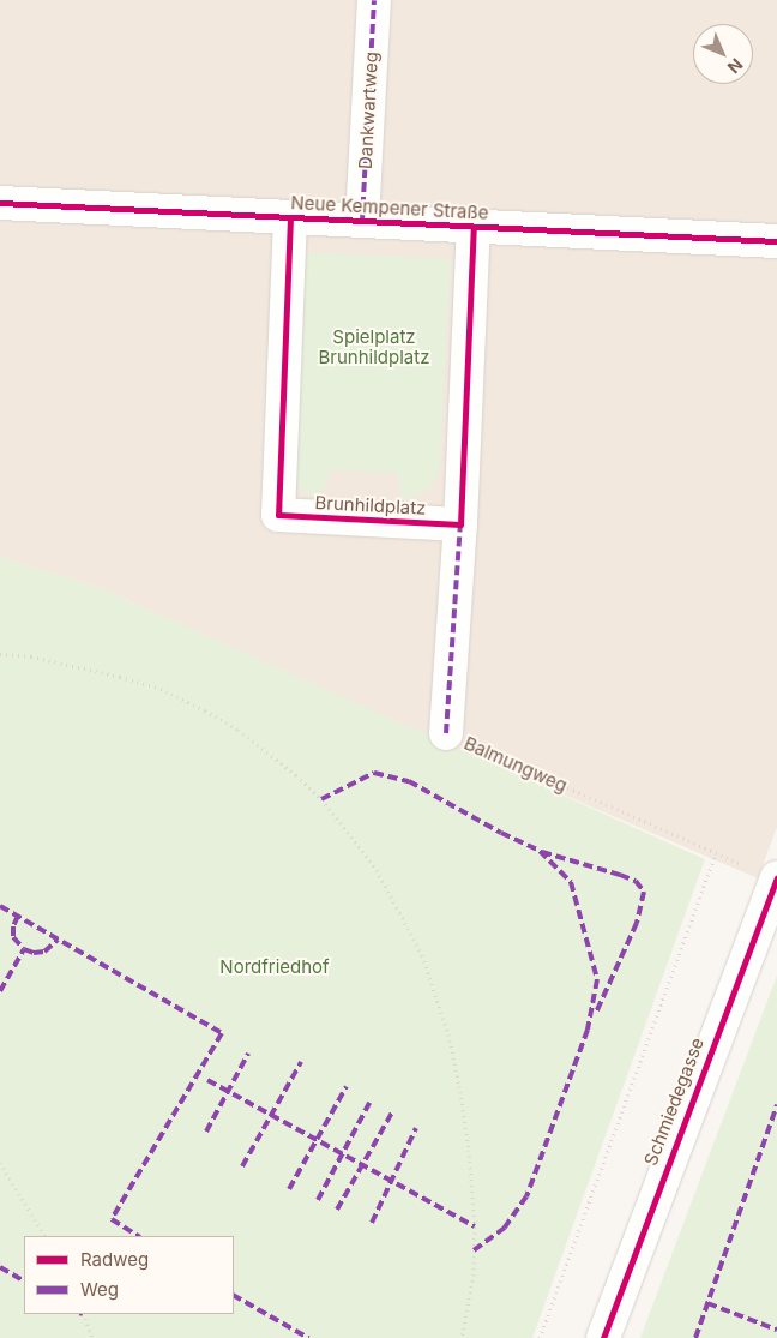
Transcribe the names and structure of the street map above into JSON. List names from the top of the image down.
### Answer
{
  "streets": {
    "street": [
      "Dankwartweg",
      "Neue Kempener Straße",
      "Brunhildplatz",
      "Balmungweg",
      "Schmiedegasse"
    ]
  },
  "crossings": [
    ["Dankwartweg", "Neue Kempener Straße"],
    ["Neue Kempener Straße", "Brunhildplatz"],
    ["Brunhildplatz", "Balmungweg"],
    ["Balmungweg", "Schmiedegasse"]
  ],
  "parks": ["Spielplatz Brunhildplatz", "Nordfriedhof"],
  "legend": ["Radweg", "Weg"],
  "north": "bottom right"
}
